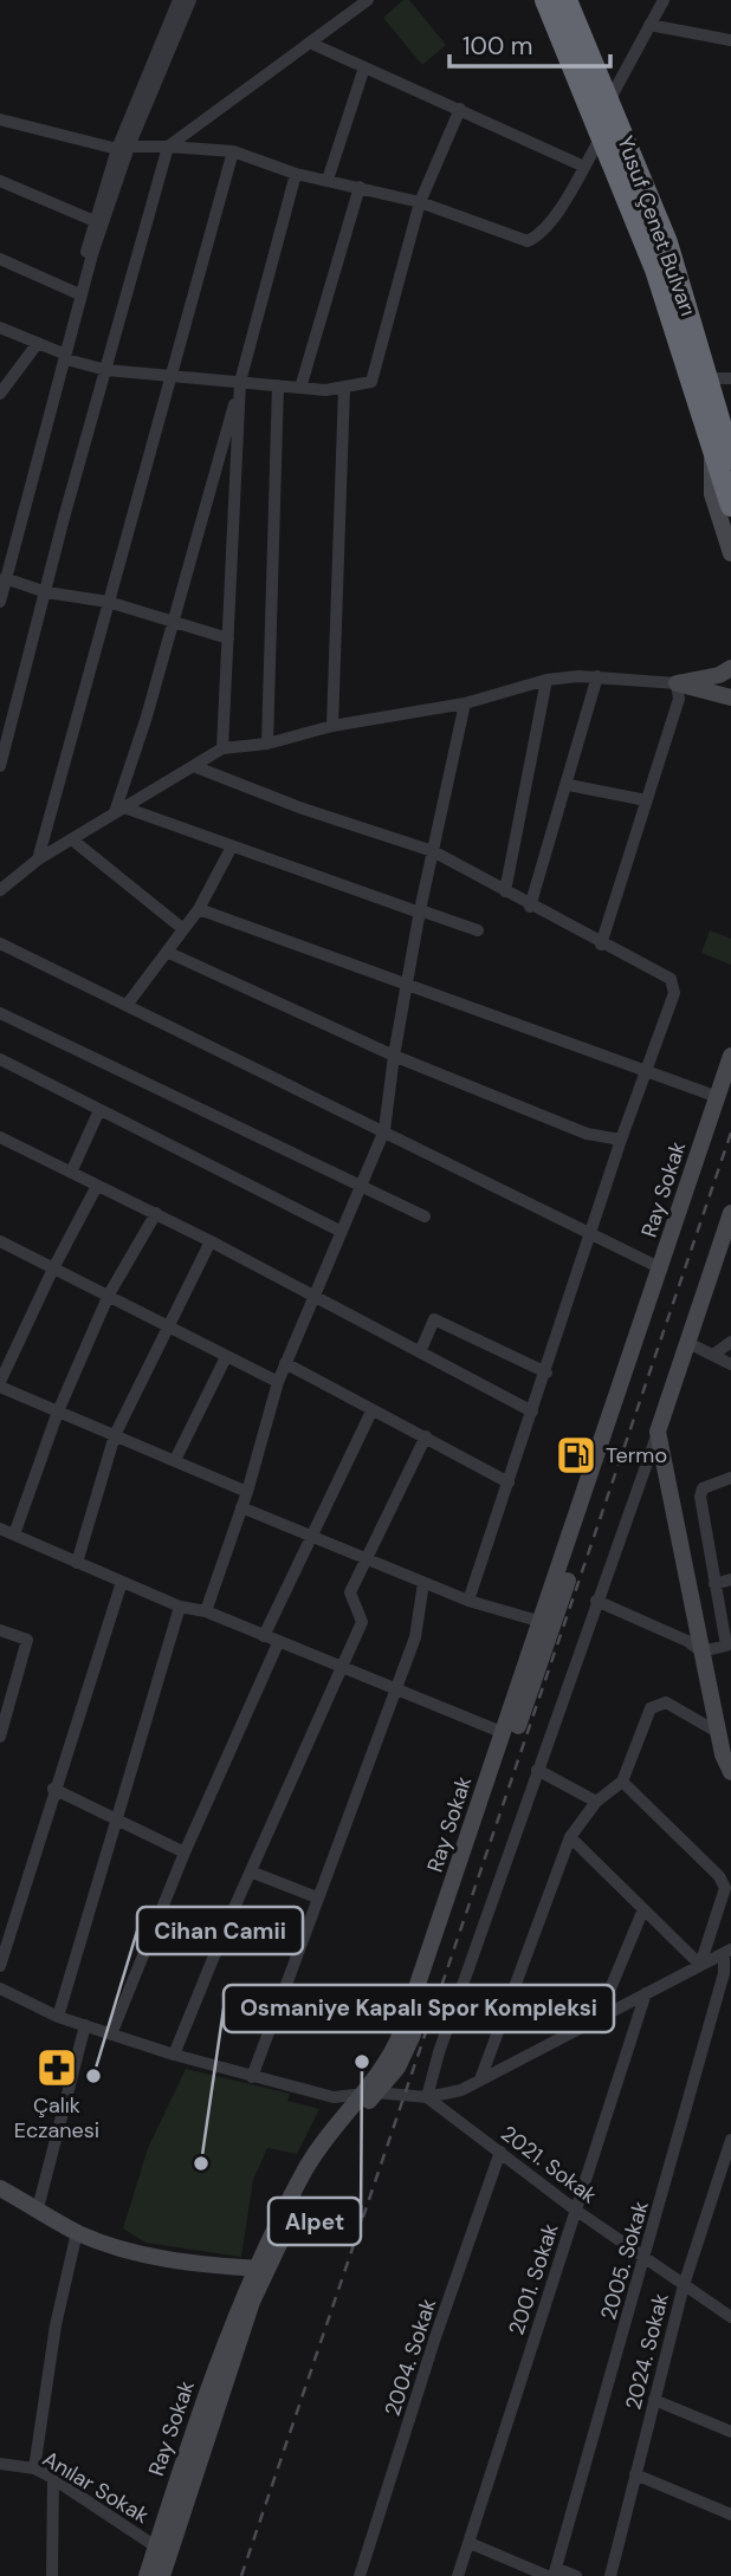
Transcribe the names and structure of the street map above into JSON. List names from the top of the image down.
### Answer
{
  "streets": {
    "highway": ["Yusuf Çenet Bulvarı"],
    "street": [
      "Ray Sokak",
      "2021. Sokak",
      "2005. Sokak",
      "2001. Sokak",
      "2024. Sokak",
      "2004. Sokak",
      "Anılar Sokak"
    ]
  },
  "crossings": [
    ["Ray Sokak", "Anılar Sokak"],
    ["2021. Sokak", "2005. Sokak"],
    ["2021. Sokak", "2001. Sokak"],
    ["2021. Sokak", "2024. Sokak"],
    ["2021. Sokak", "2004. Sokak"]
  ],
  "places": {
    "fuel station": ["Termo"],
    "other": ["Alpet", "Cihan Camii", "Osmaniye Kapalı Spor Kompleksi"],
    "pharmacy": ["Çalık Eczanesi"]
  },
  "scale_bar": "100 m"
}
